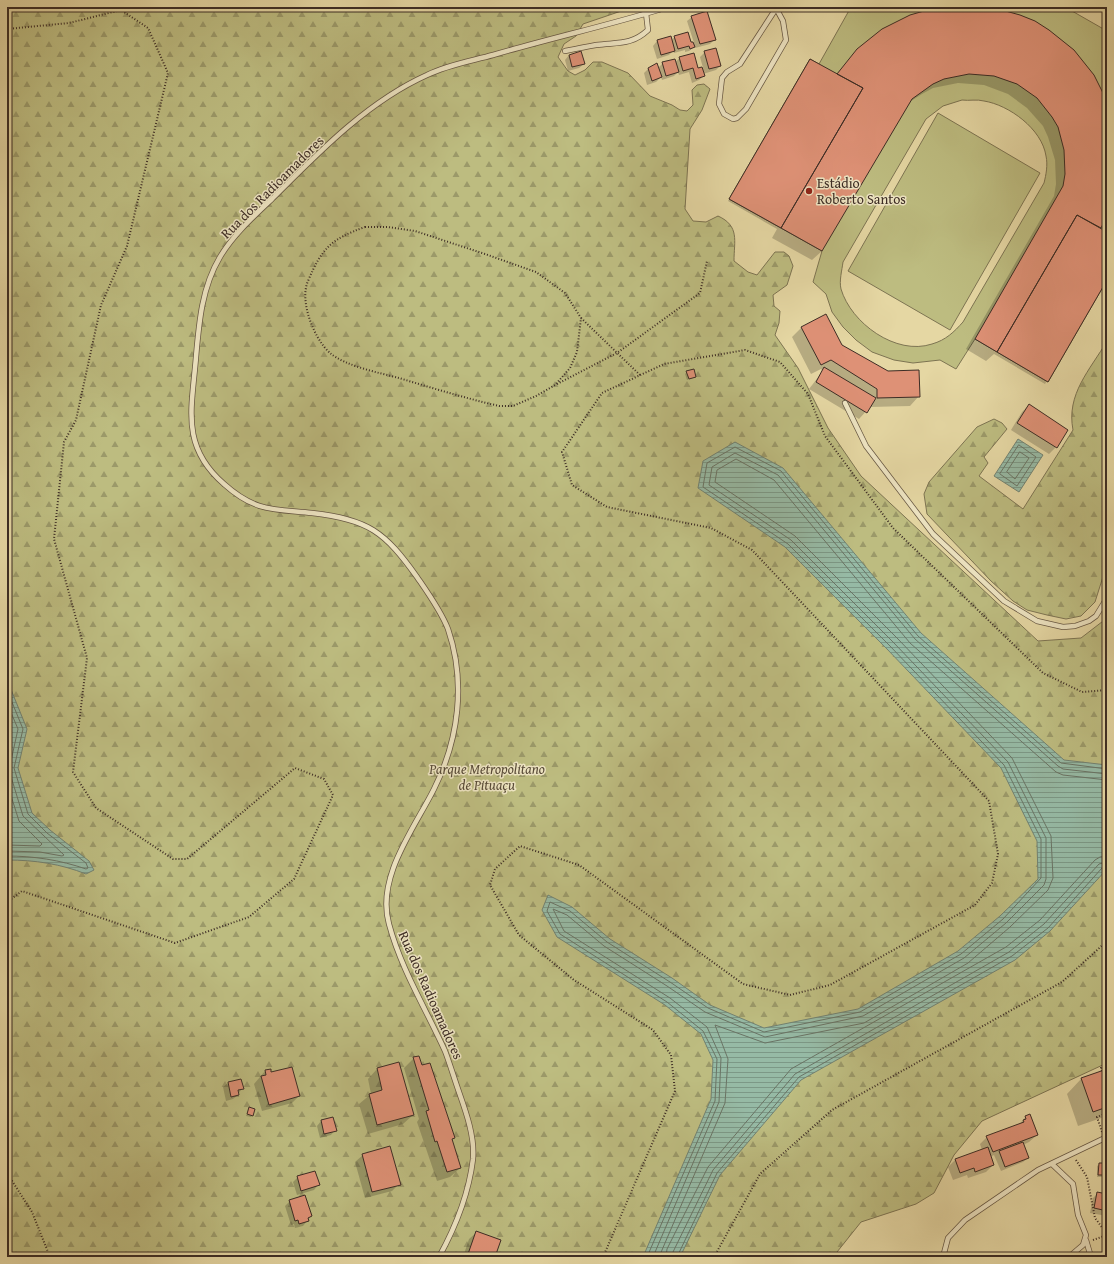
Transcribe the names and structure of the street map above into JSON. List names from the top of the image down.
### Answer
{
  "streets": {
    "lane": ["Rua dos Radioamadores"]
  },
  "parks": ["Parque Metropolitano de Pituaçu"],
  "places": ["Estádio Roberto Santos"]
}
